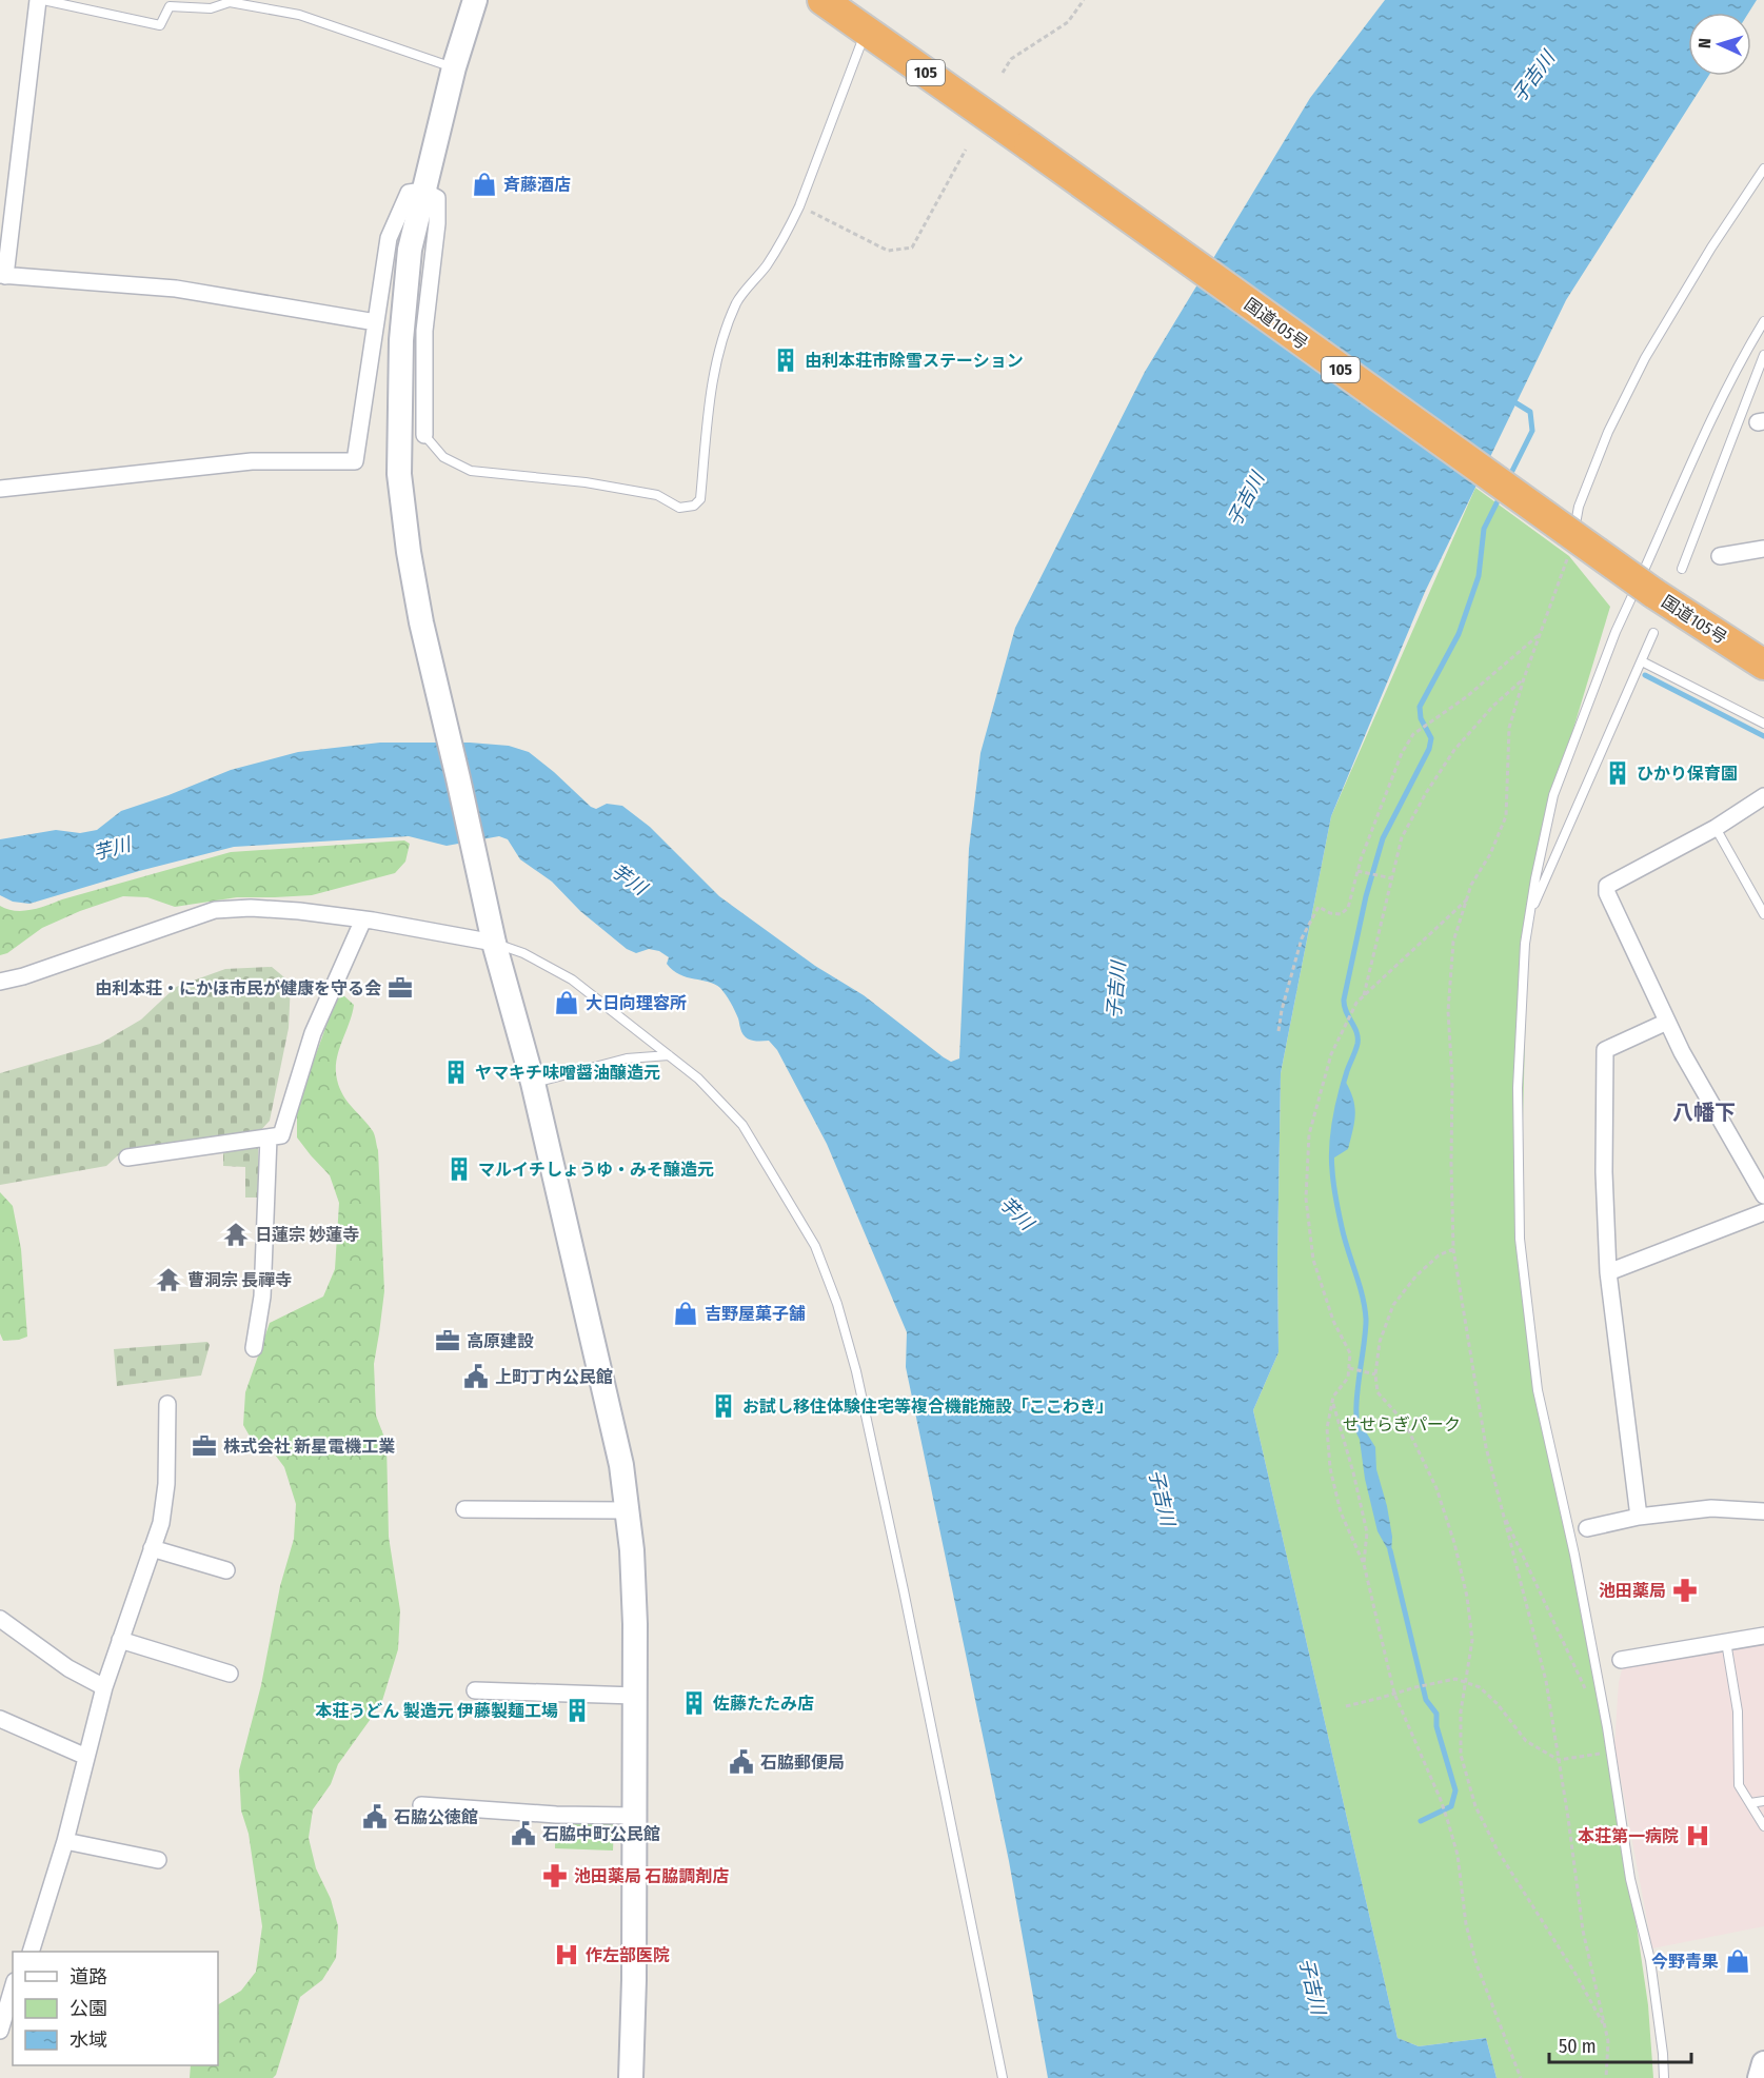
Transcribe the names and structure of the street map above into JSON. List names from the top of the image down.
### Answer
{
  "streets": {
    "highway": ["105", "国道105号"]
  },
  "districts": ["八幡下"],
  "water": ["子吉川", "芋川"],
  "parks": ["せせらぎパーク"],
  "places": {
    "shop": [
      "斉藤酒店",
      "大日向理容所",
      "吉野屋菓子舗",
      "今野青果"
    ],
    "building": [
      "由利本荘市除雪ステーション",
      "ひかり保育園",
      "ヤマキチ味噌醤油醸造元",
      "マルイチしょうゆ・みそ醸造元",
      "お試し移住体験住宅等複合機能施設「ここわき」",
      "佐藤たたみ店",
      "本荘うどん 製造元 伊藤製麺工場"
    ],
    "office": ["由利本荘・にかほ市民が健康を守る会", "高原建設", "株式会社 新星電機工業"],
    "temple": ["日蓮宗 妙蓮寺", "曹洞宗 長禪寺"],
    "public building": [
      "上町丁内公民館",
      "石脇郵便局",
      "石脇公徳館",
      "石脇中町公民館"
    ],
    "pharmacy": ["池田薬局", "池田薬局 石脇調剤店"],
    "hospital": ["本荘第一病院", "作左部医院"]
  },
  "legend": ["道路", "公園", "水域"],
  "scale_bar": "50 m",
  "north": "left"
}
